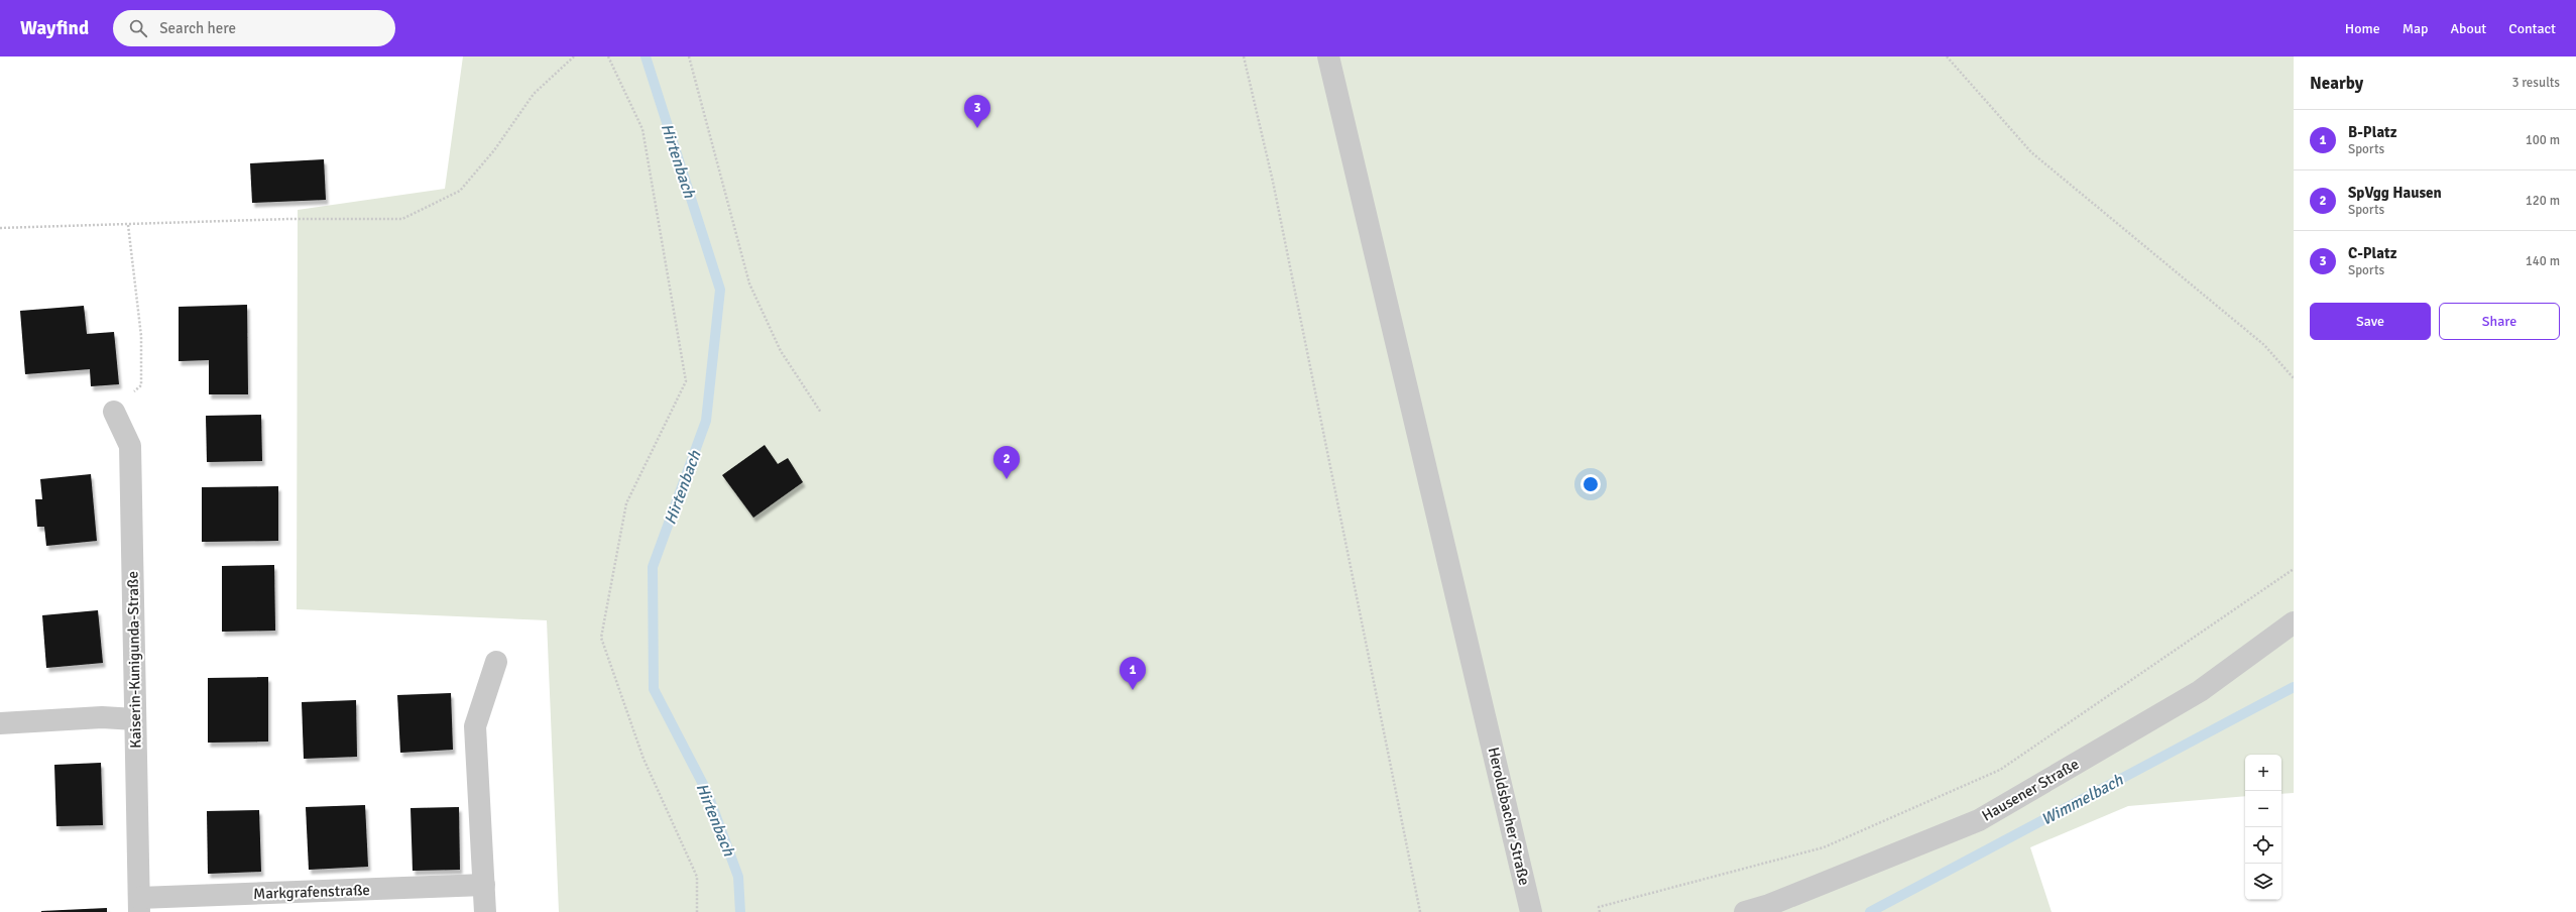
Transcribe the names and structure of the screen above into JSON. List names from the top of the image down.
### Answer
{
  "streets": {
    "street": [
      "Kaiserin-Kunigunda-Straße",
      "Hausener Straße",
      "Heroldsbacher Straße",
      "Markgrafenstraße"
    ]
  },
  "crossings": [
    ["Kaiserin-Kunigunda-Straße", "Markgrafenstraße"]
  ],
  "water": ["Hirtenbach", "Wimmelbach"],
  "page": {
    "header": "Wayfind",
    "search": "Search here",
    "nav": [
      "Home",
      "Map",
      "About",
      "Contact"
    ],
    "heading": ["Nearby", "3 results"],
    "pins": ["3", "2", "1"],
    "list": [
      {
        "mark": "1",
        "name": "B-Platz",
        "note": "Sports",
        "value": "100 m"
      },
      {
        "mark": "2",
        "name": "SpVgg Hausen",
        "note": "Sports",
        "value": "120 m"
      },
      {
        "mark": "3",
        "name": "C-Platz",
        "note": "Sports",
        "value": "140 m"
      }
    ],
    "buttons": ["Save", "Share"],
    "map_buttons": ["+", "−"]
  }
}
